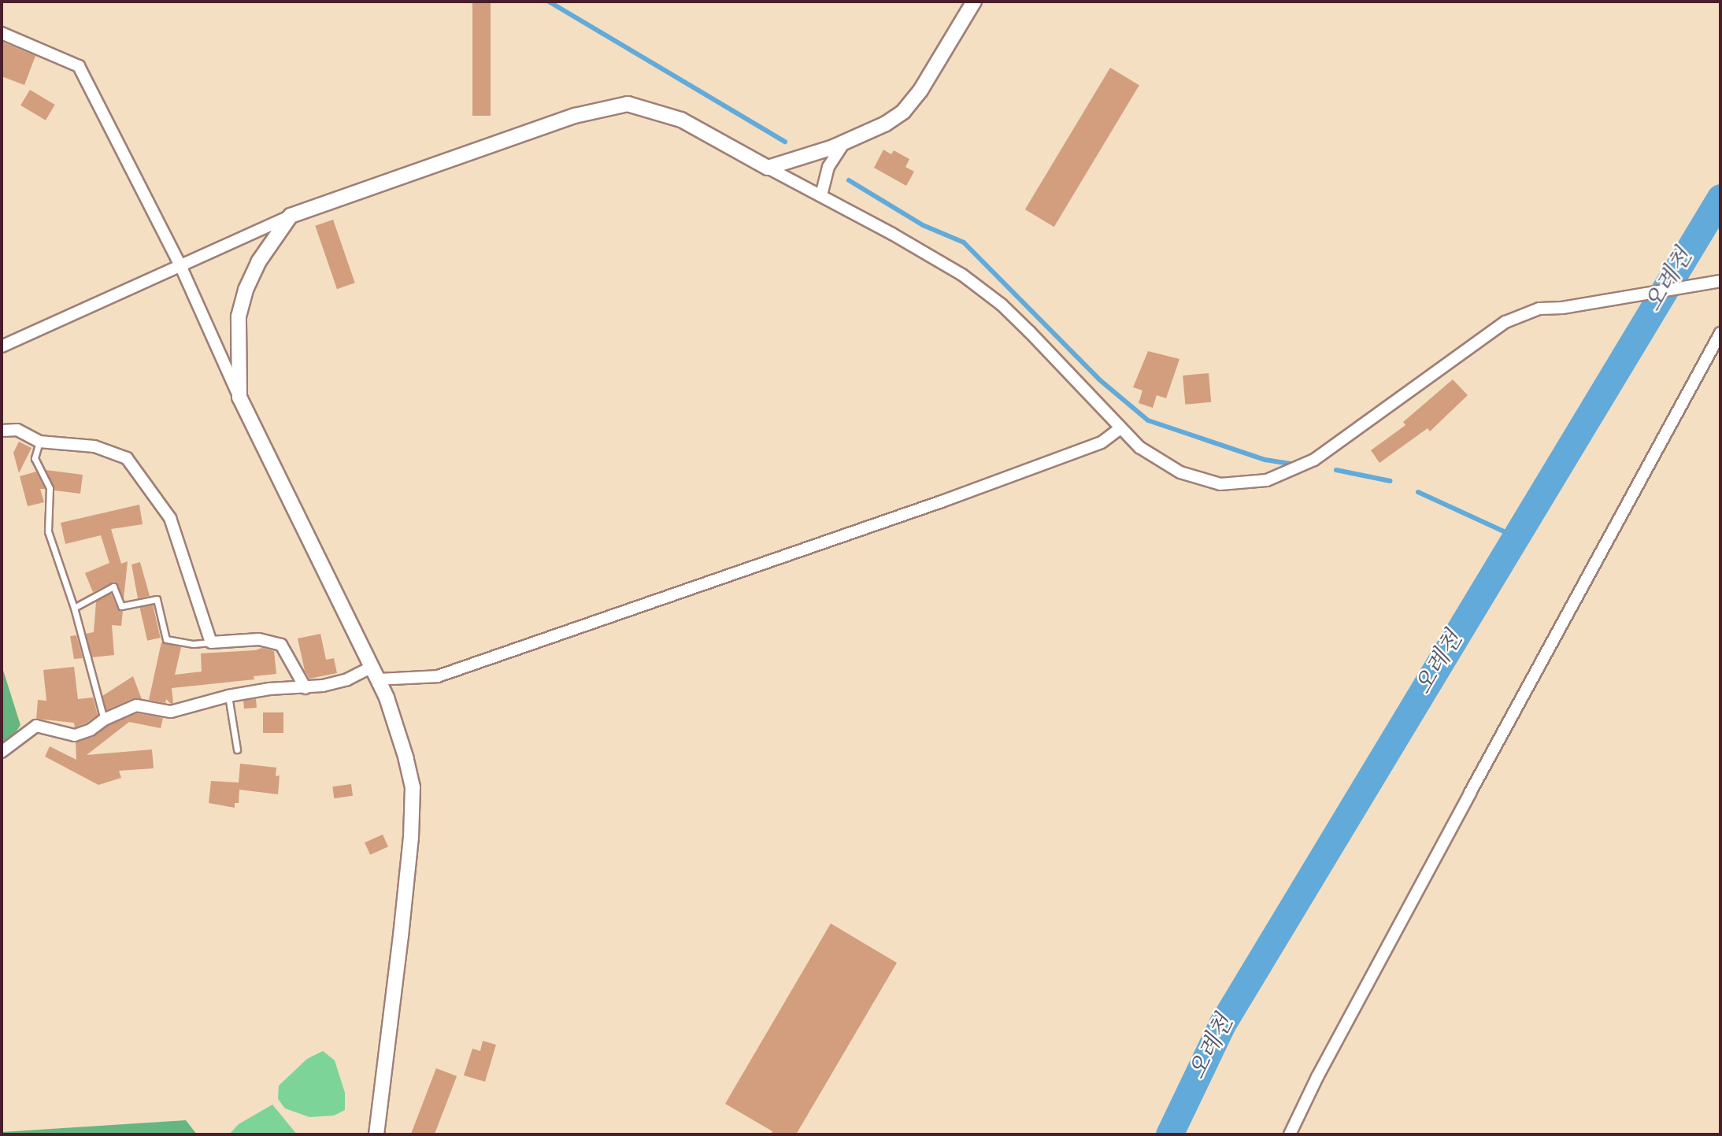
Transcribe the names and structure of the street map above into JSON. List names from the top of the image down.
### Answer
{
  "water": ["오례천"]
}
